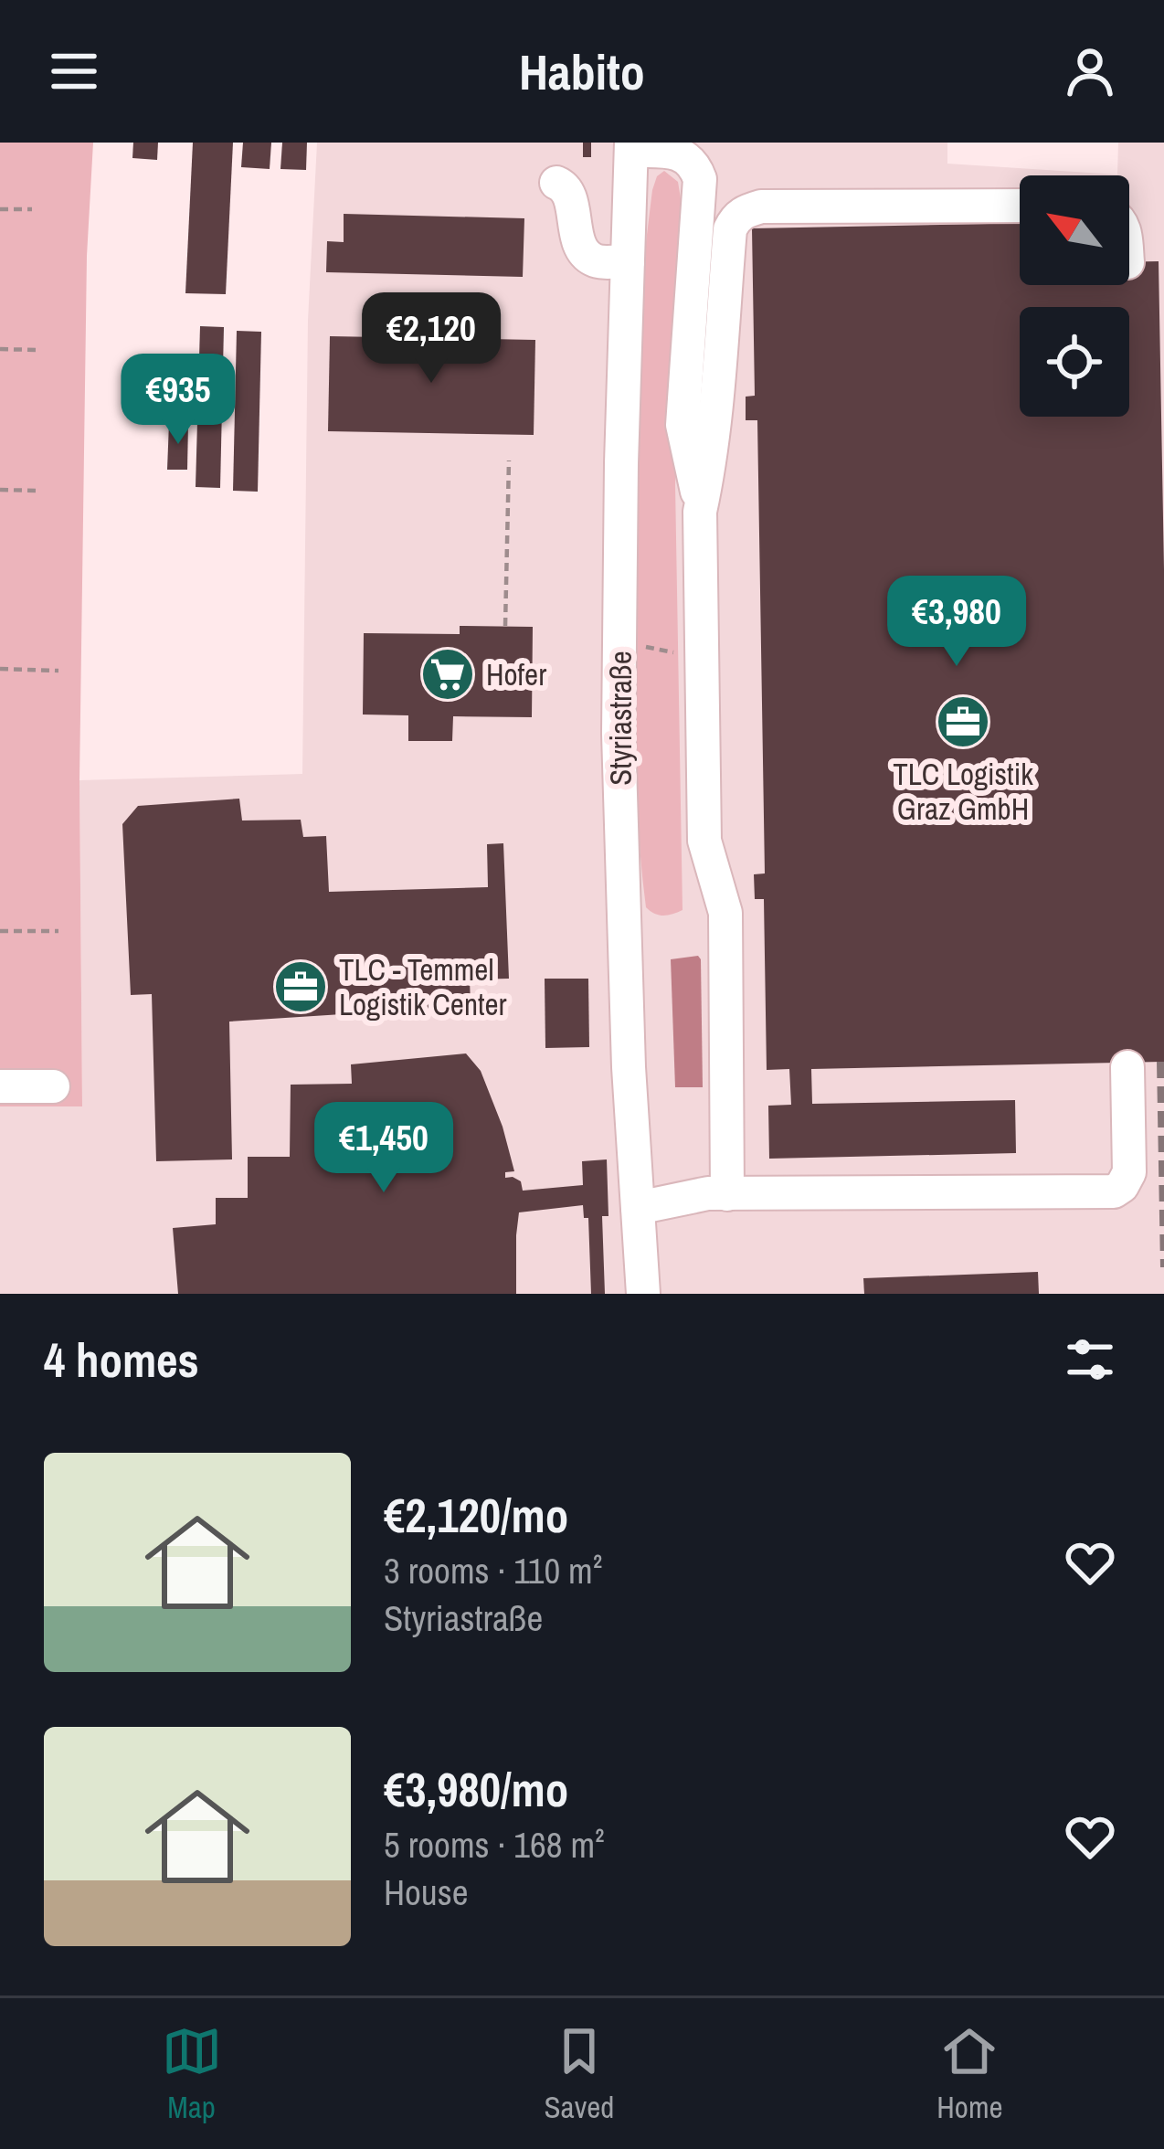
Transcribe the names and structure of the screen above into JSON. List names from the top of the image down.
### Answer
{
  "streets": {
    "street": ["Styriastraße"]
  },
  "places": {
    "supermarket": ["Hofer"],
    "office": ["TLC Logistik Graz GmbH", "TLC - Temmel Logistik Center"]
  },
  "north": "top left",
  "page": {
    "header": "Habito",
    "price": [
      "€2,120",
      "€935",
      "€3,980",
      "€1,450"
    ],
    "heading": "4 homes",
    "list": [
      {
        "name": "€2,120/mo",
        "note": "3 rooms · 110 m² · Styriastraße"
      },
      {
        "name": "€3,980/mo",
        "note": "5 rooms · 168 m² · House"
      }
    ],
    "tabs": ["Map", "Saved", "Home"]
  }
}
